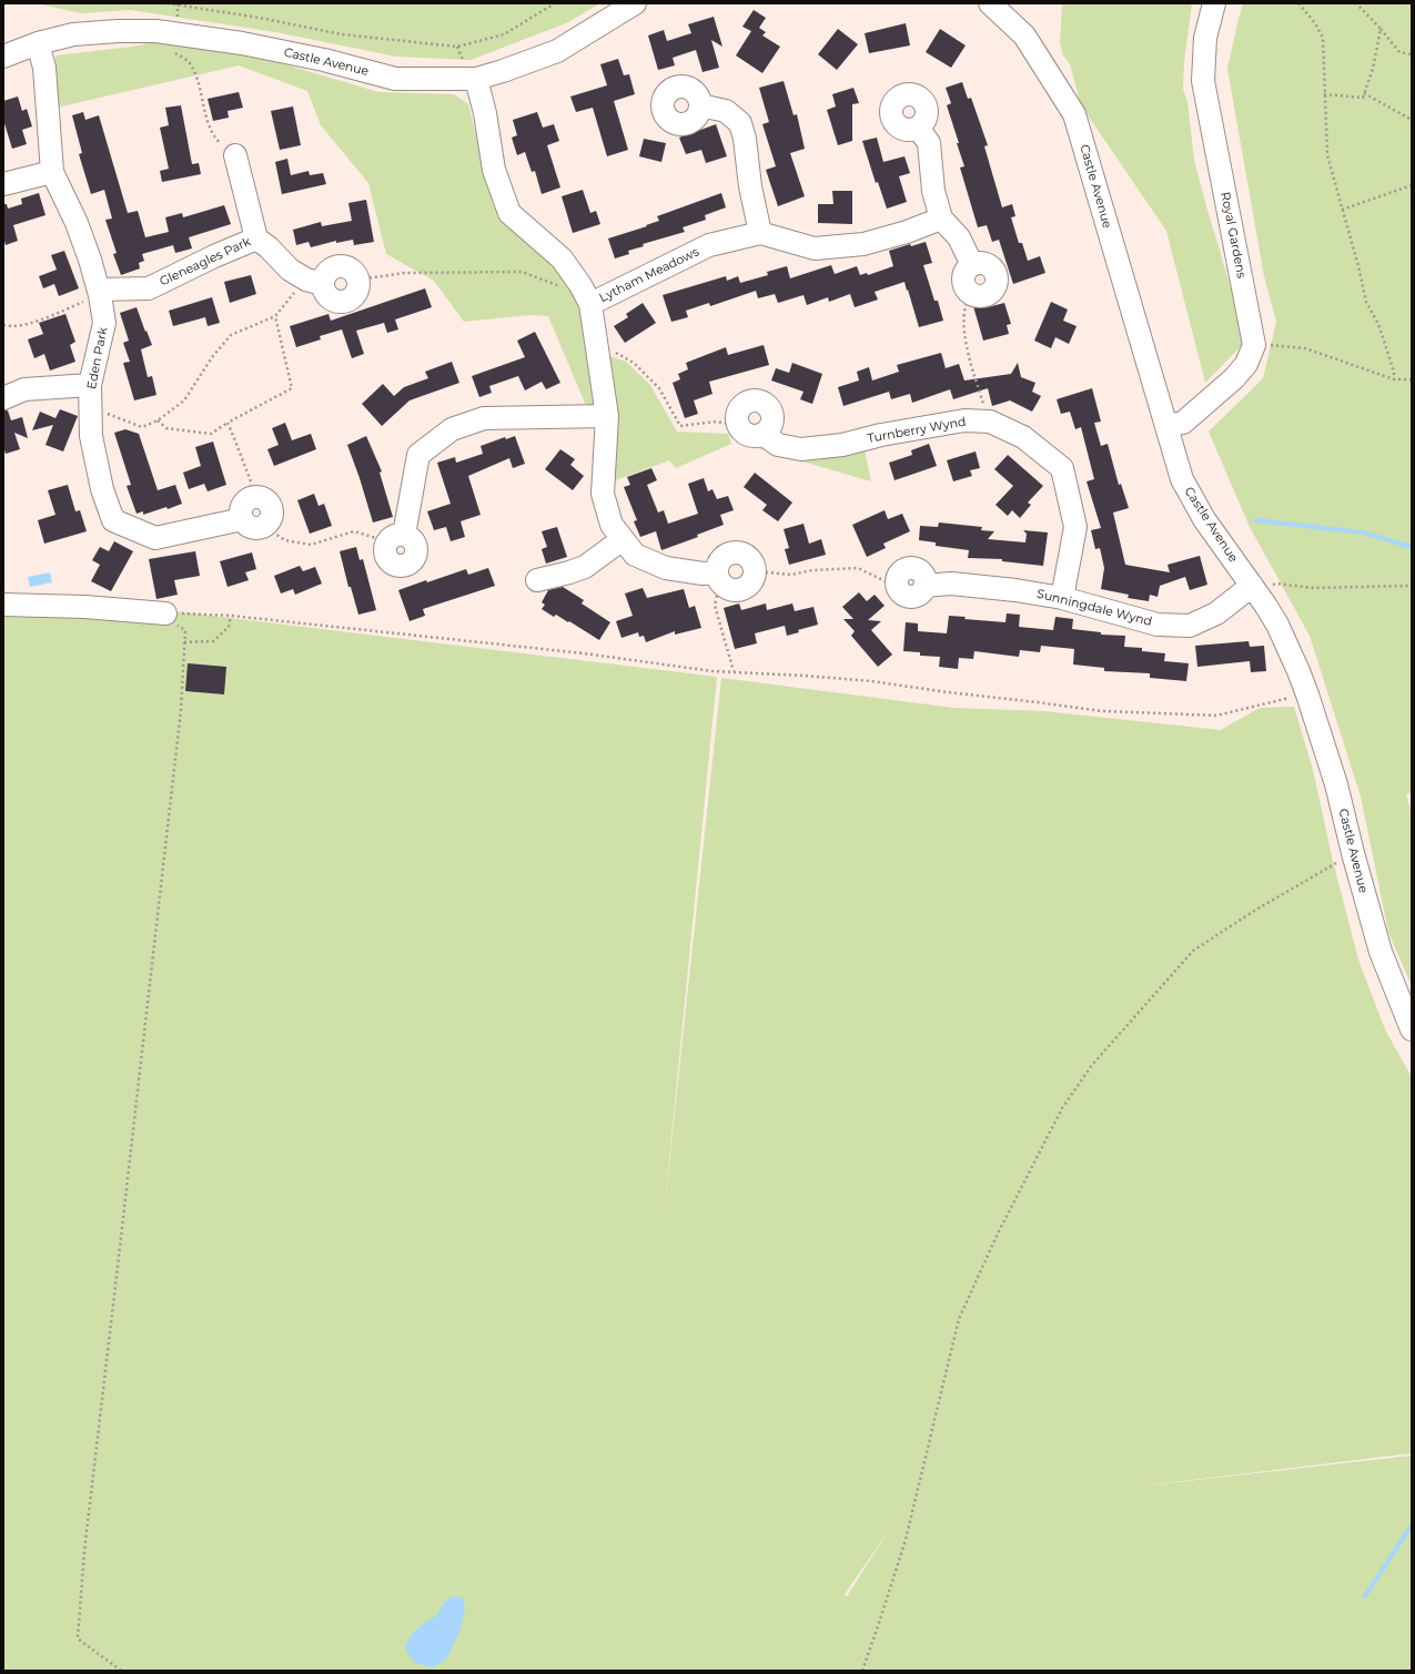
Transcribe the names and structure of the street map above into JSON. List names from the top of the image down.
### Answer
{
  "streets": {
    "street": [
      "Castle Avenue",
      "Royal Gardens",
      "Gleneagles Park",
      "Lytham Meadows",
      "Eden Park",
      "Turnberry Wynd",
      "Sunningdale Wynd"
    ]
  },
  "crossings": [
    ["Castle Avenue", "Eden Park"],
    ["Castle Avenue", "Sunningdale Wynd"],
    ["Gleneagles Park", "Eden Park"],
    ["Turnberry Wynd", "Sunningdale Wynd"]
  ]
}
